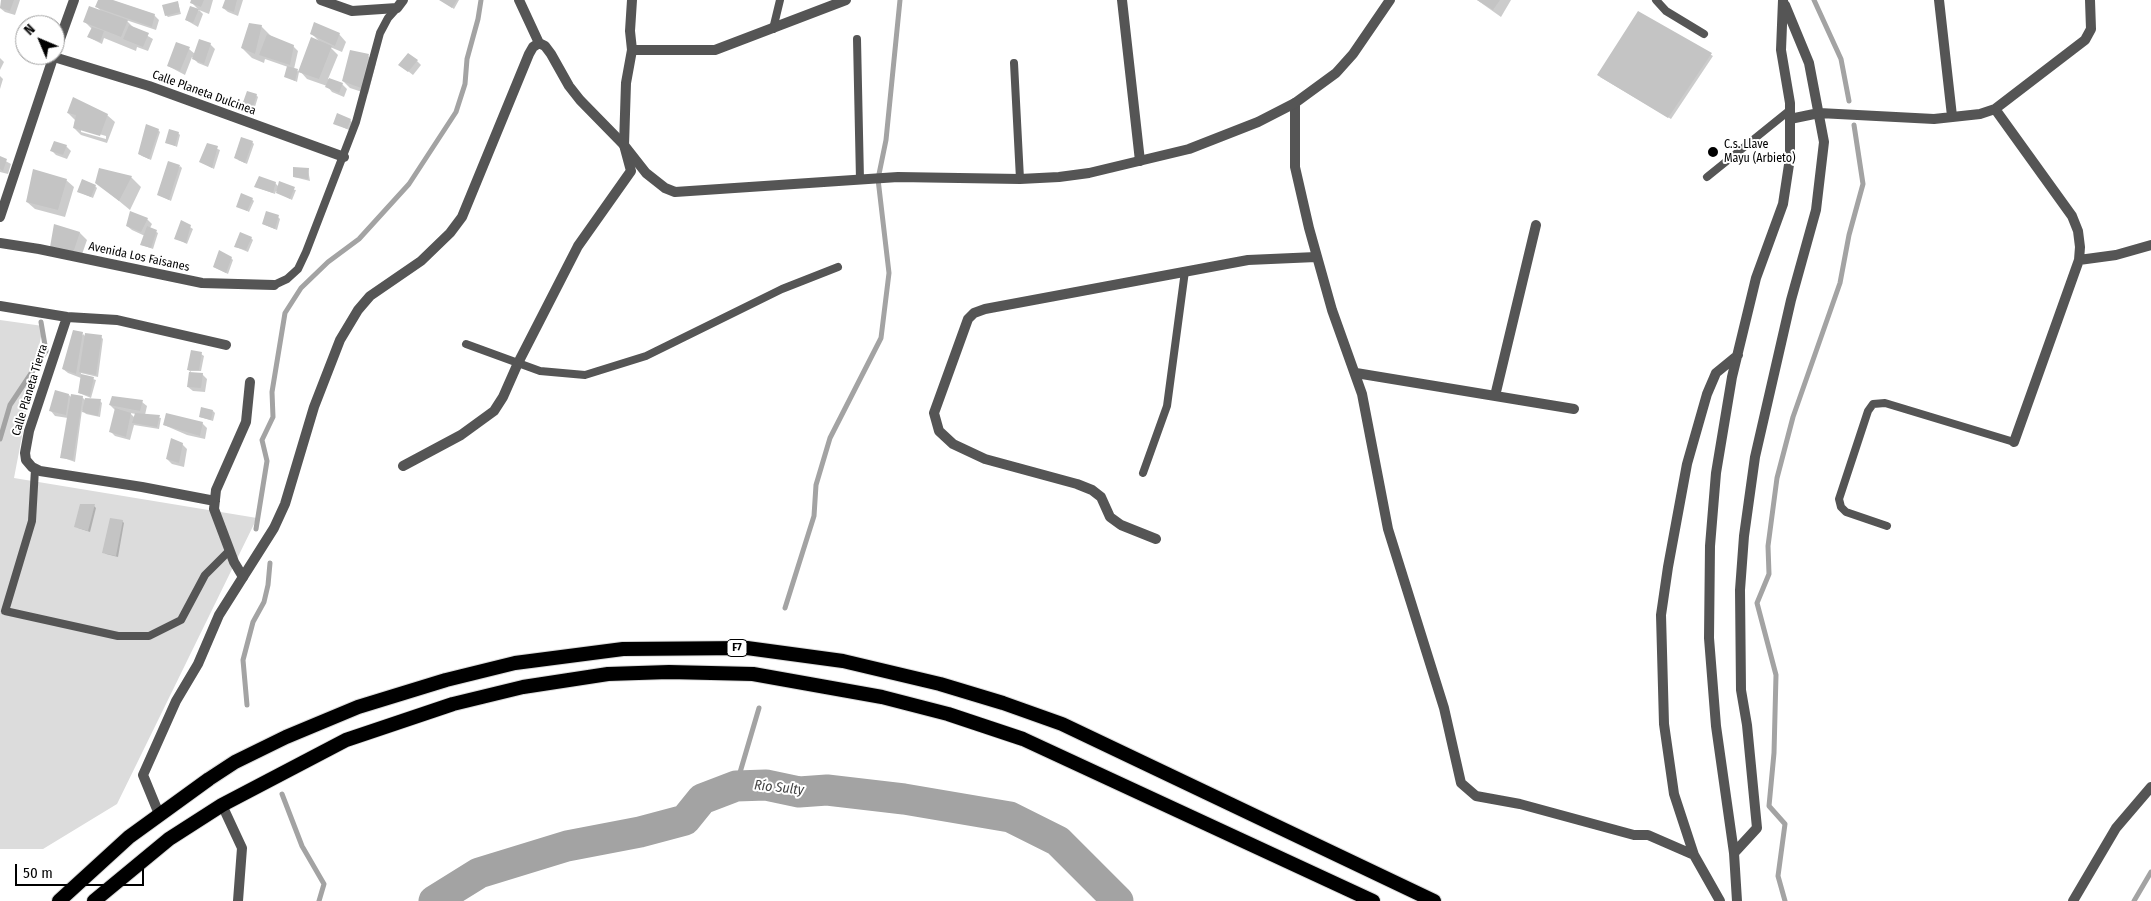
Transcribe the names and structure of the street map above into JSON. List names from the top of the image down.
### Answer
{
  "streets": {
    "highway": ["F7"],
    "street": ["Calle Planeta Dulcinea", "Avenida Los Faisanes", "Calle Planeta Tierra"]
  },
  "water": ["Río Sulty"],
  "places": ["C.s. Llave Mayu (Arbieto)"],
  "scale_bar": "50 m",
  "north": "top left"
}
